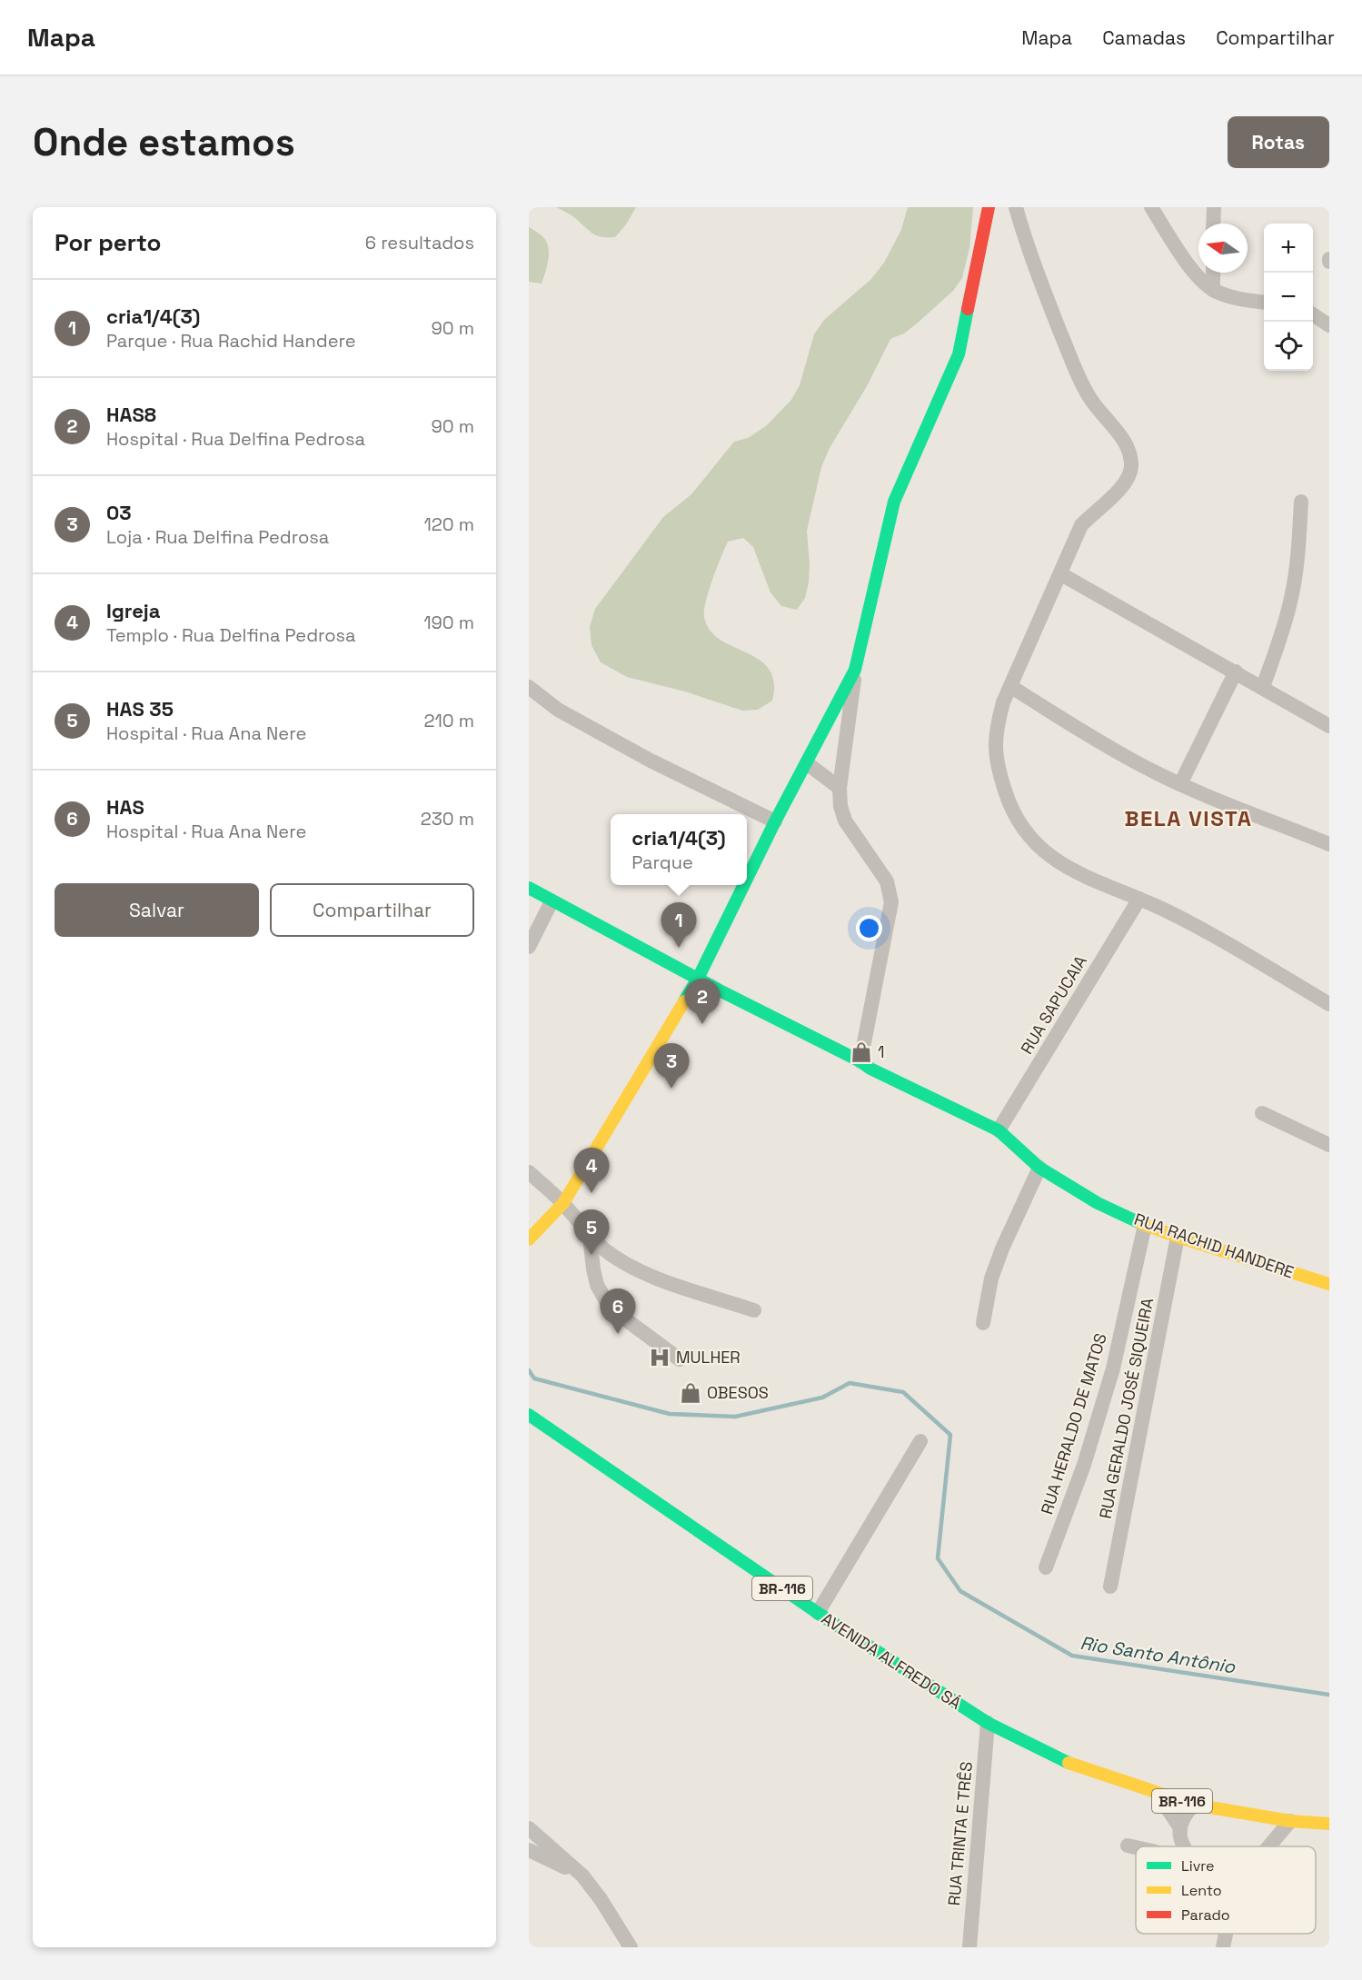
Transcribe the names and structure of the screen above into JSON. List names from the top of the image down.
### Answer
{
  "streets": {
    "main road": ["RUA RACHID HANDERE", "BR-116", "AVENIDA ALFREDO SÁ"],
    "street": [
      "RUA SAPUCAIA",
      "RUA GERALDO JOSÉ SIQUEIRA",
      "RUA HERALDO DE MATOS",
      "RUA TRINTA E TRÊS"
    ]
  },
  "crossings": [
    ["RUA SAPUCAIA", "RUA RACHID HANDERE"],
    ["RUA RACHID HANDERE", "RUA GERALDO JOSÉ SIQUEIRA"],
    ["RUA RACHID HANDERE", "RUA HERALDO DE MATOS"],
    ["AVENIDA ALFREDO SÁ", "RUA TRINTA E TRÊS"]
  ],
  "districts": ["BELA VISTA"],
  "water": ["Rio Santo Antônio"],
  "places": {
    "shop": ["1", "OBESOS"],
    "hospital": ["MULHER"]
  },
  "legend": ["Livre", "Lento", "Parado"],
  "north": "left",
  "page": {
    "header": "Mapa",
    "nav": ["Mapa", "Camadas", "Compartilhar"],
    "buttons": [
      "Rotas",
      ["Salvar", "Compartilhar"]
    ],
    "title": "Onde estamos",
    "heading": ["Por perto", "6 resultados"],
    "map_buttons": ["+", "−"],
    "list": [
      {
        "mark": "1",
        "name": "cria1/4(3)",
        "note": "Parque · Rua Rachid Handere",
        "value": "90 m"
      },
      {
        "mark": "2",
        "name": "HAS8",
        "note": "Hospital · Rua Delfina Pedrosa",
        "value": "90 m"
      },
      {
        "mark": "3",
        "name": "03",
        "note": "Loja · Rua Delfina Pedrosa",
        "value": "120 m"
      },
      {
        "mark": "4",
        "name": "Igreja",
        "note": "Templo · Rua Delfina Pedrosa",
        "value": "190 m"
      },
      {
        "mark": "5",
        "name": "HAS 35",
        "note": "Hospital · Rua Ana Nere",
        "value": "210 m"
      },
      {
        "mark": "6",
        "name": "HAS",
        "note": "Hospital · Rua Ana Nere",
        "value": "230 m"
      }
    ],
    "popup": ["cria1/4(3)", "Parque"],
    "pins": [
      "1",
      "2",
      "3",
      "4",
      "5",
      "6"
    ]
  }
}
